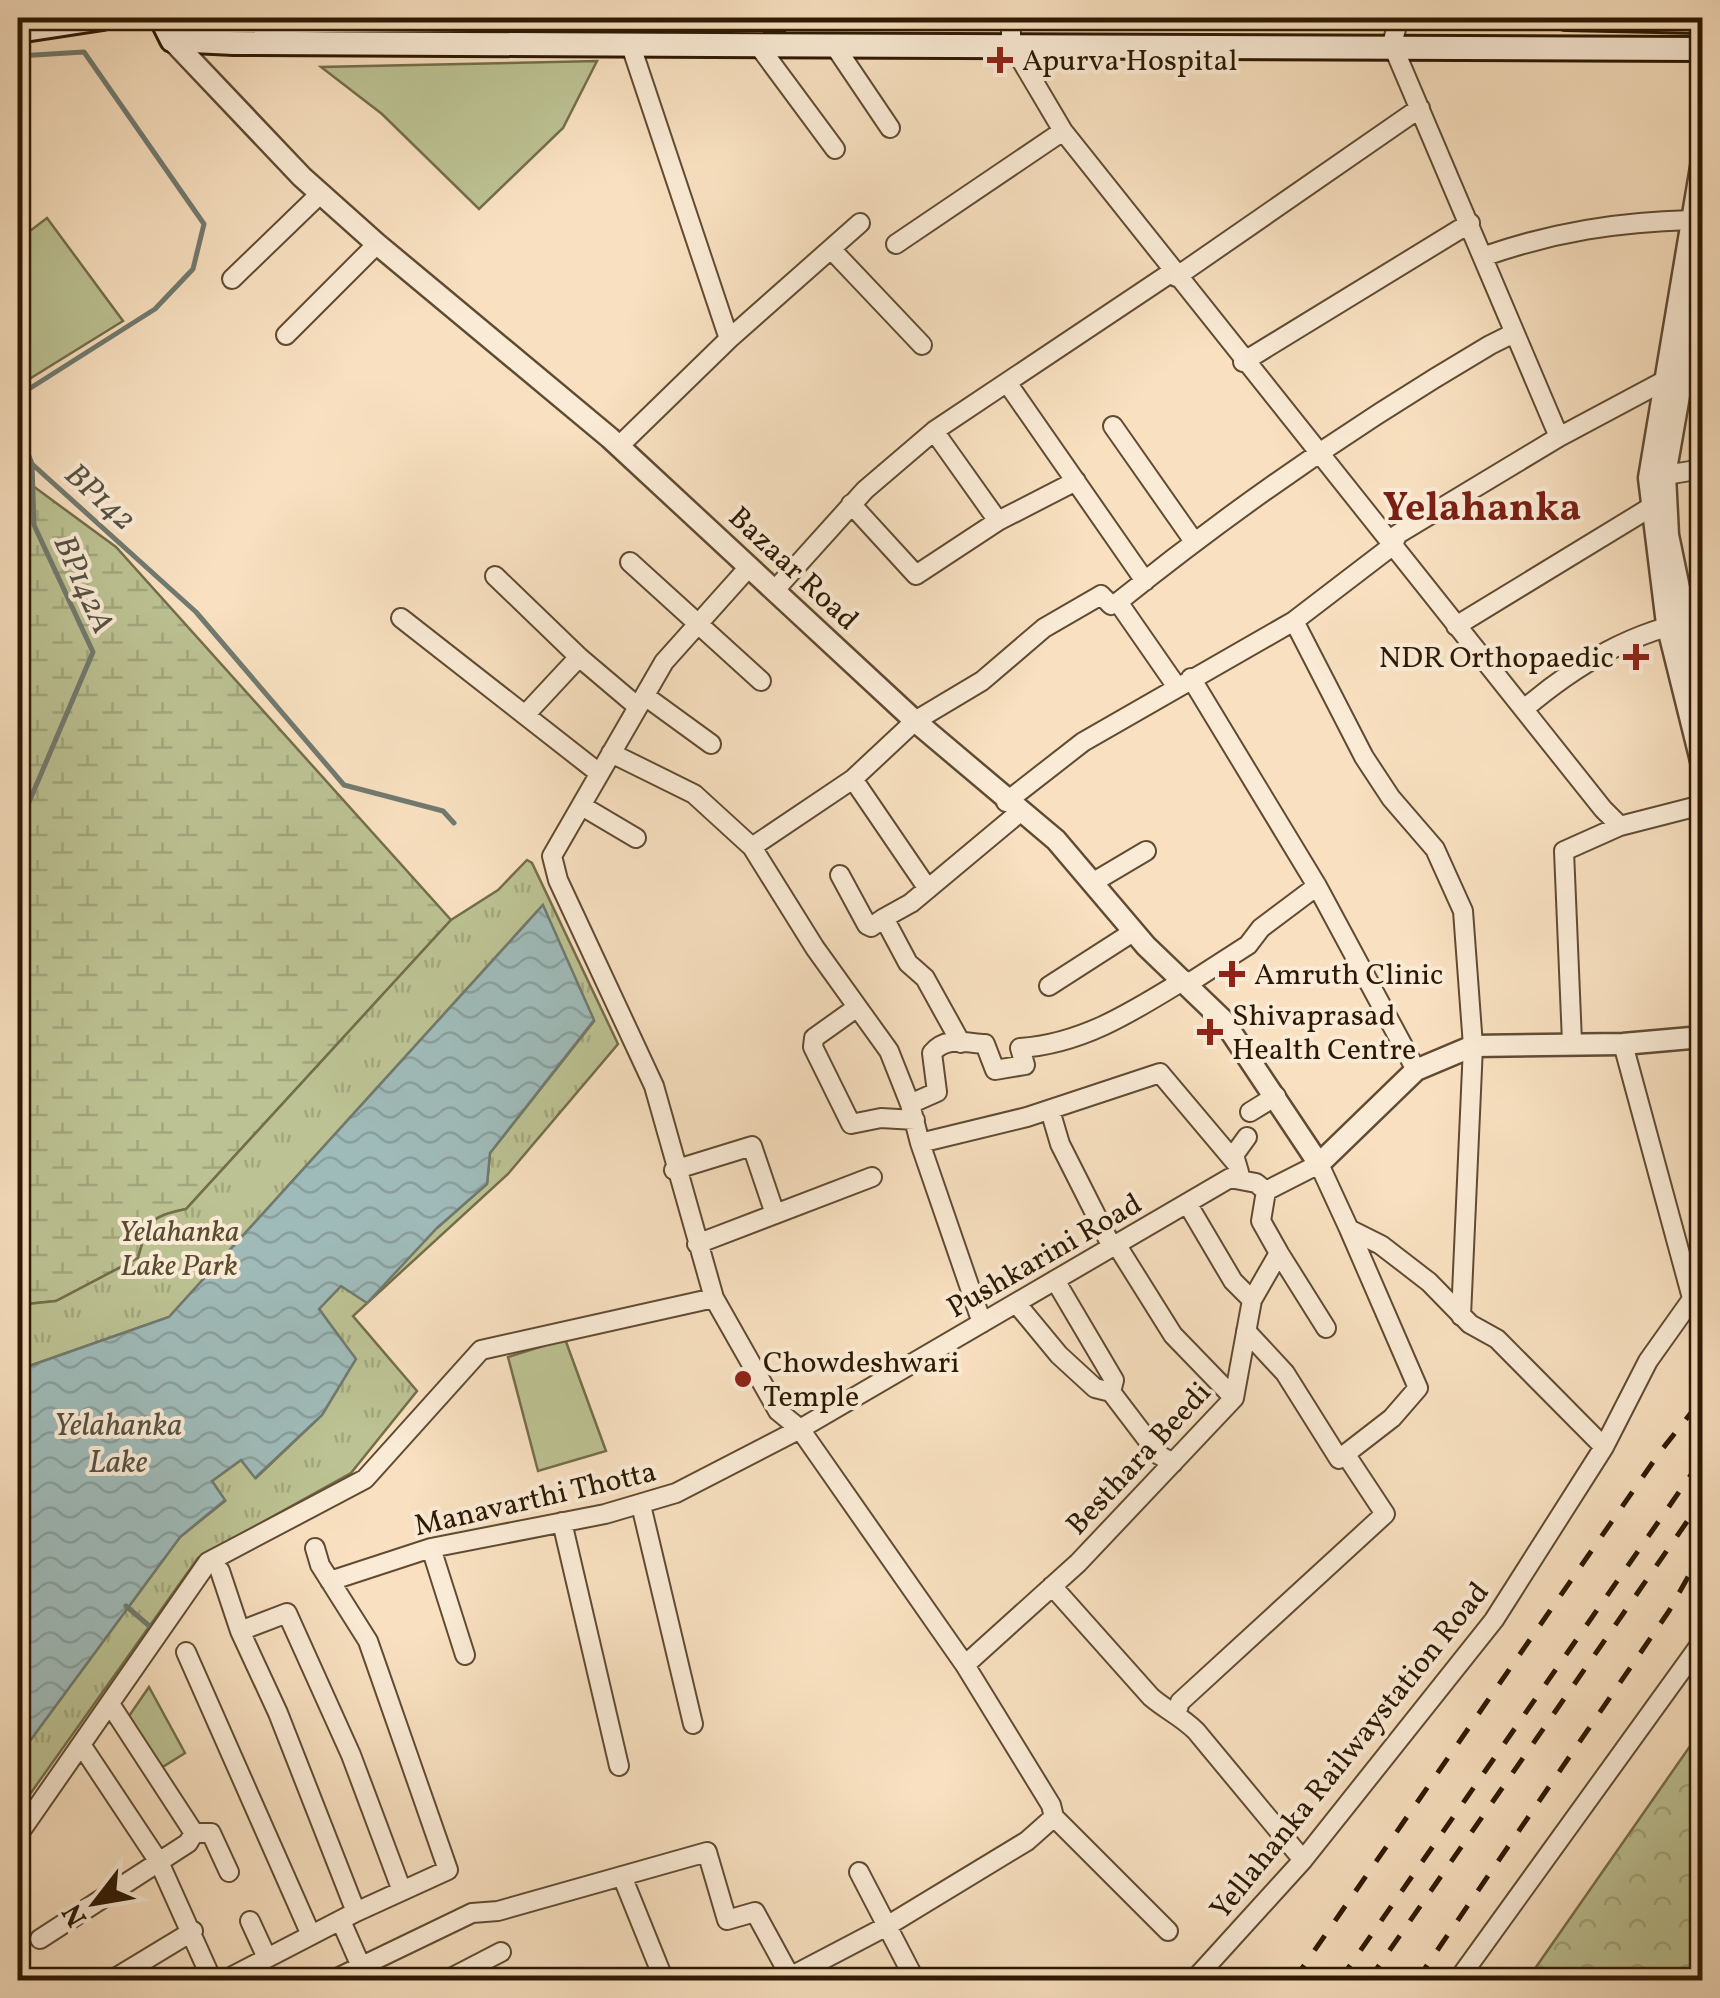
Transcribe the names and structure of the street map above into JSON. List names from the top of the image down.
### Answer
{
  "streets": {
    "street": [
      "Bazaar Road",
      "Pushkarini Road",
      "Besthara Beedi",
      "Manavarthi Thotta",
      "Yellahanka Railwaystation Road"
    ]
  },
  "crossings": [
    ["Pushkarini Road", "Manavarthi Thotta"]
  ],
  "districts": ["Yelahanka"],
  "water": ["BP142", "BP142A", "Yelahanka Lake"],
  "parks": ["Yelahanka Lake Park"],
  "places": {
    "health": [
      "Apurva Hospital",
      "NDR Orthopaedic",
      "Amruth Clinic",
      "Shivaprasad Health Centre"
    ],
    "other": ["Chowdeshwari Temple"]
  },
  "north": "bottom left"
}
